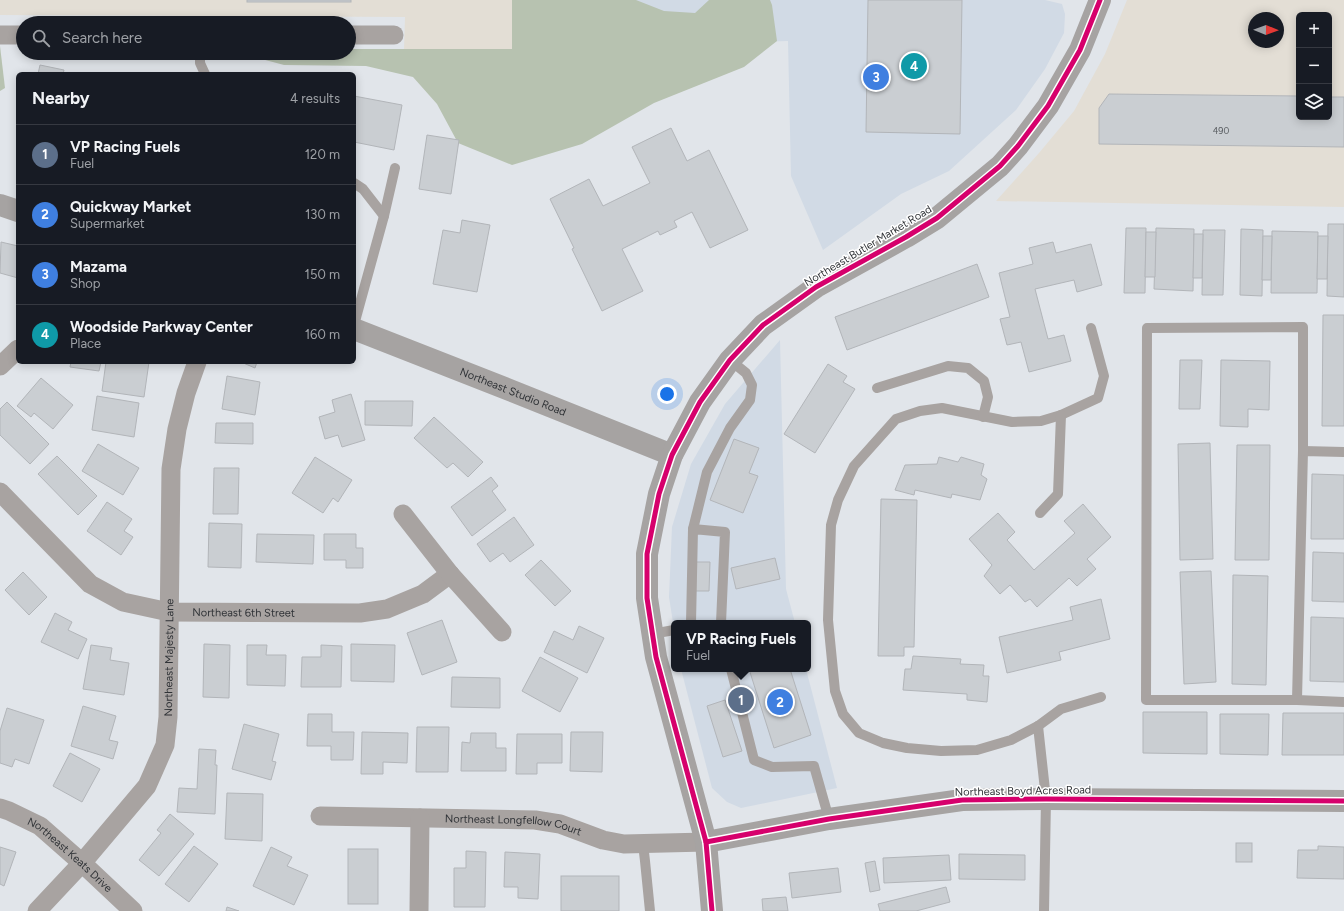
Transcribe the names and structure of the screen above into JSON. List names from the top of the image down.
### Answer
{
  "streets": {
    "main road": ["Northeast Butler Market Road", "Northeast Studio Road", "Northeast Boyd Acres Road"],
    "street": [
      "Northeast 6th Street",
      "Northeast Majesty Lane",
      "Northeast Longfellow Court",
      "Northeast Keats Drive"
    ]
  },
  "crossings": [
    ["Northeast Butler Market Road", "Northeast Studio Road"],
    ["Northeast Butler Market Road", "Northeast Boyd Acres Road"],
    ["Northeast Butler Market Road", "Northeast Longfellow Court"],
    ["Northeast 6th Street", "Northeast Majesty Lane"],
    ["Northeast Majesty Lane", "Northeast Keats Drive"],
    ["Northeast Boyd Acres Road", "Northeast Longfellow Court"]
  ],
  "house_numbers": ["490"],
  "north": "right",
  "page": {
    "map_buttons": ["+", "−"],
    "search": "Search here",
    "pins": [
      "4",
      "3",
      "1",
      "2"
    ],
    "heading": ["Nearby", "4 results"],
    "list": [
      {
        "mark": "1",
        "name": "VP Racing Fuels",
        "note": "Fuel",
        "value": "120 m"
      },
      {
        "mark": "2",
        "name": "Quickway Market",
        "note": "Supermarket",
        "value": "130 m"
      },
      {
        "mark": "3",
        "name": "Mazama",
        "note": "Shop",
        "value": "150 m"
      },
      {
        "mark": "4",
        "name": "Woodside Parkway Center",
        "note": "Place",
        "value": "160 m"
      }
    ],
    "popup": ["VP Racing Fuels", "Fuel"]
  }
}
